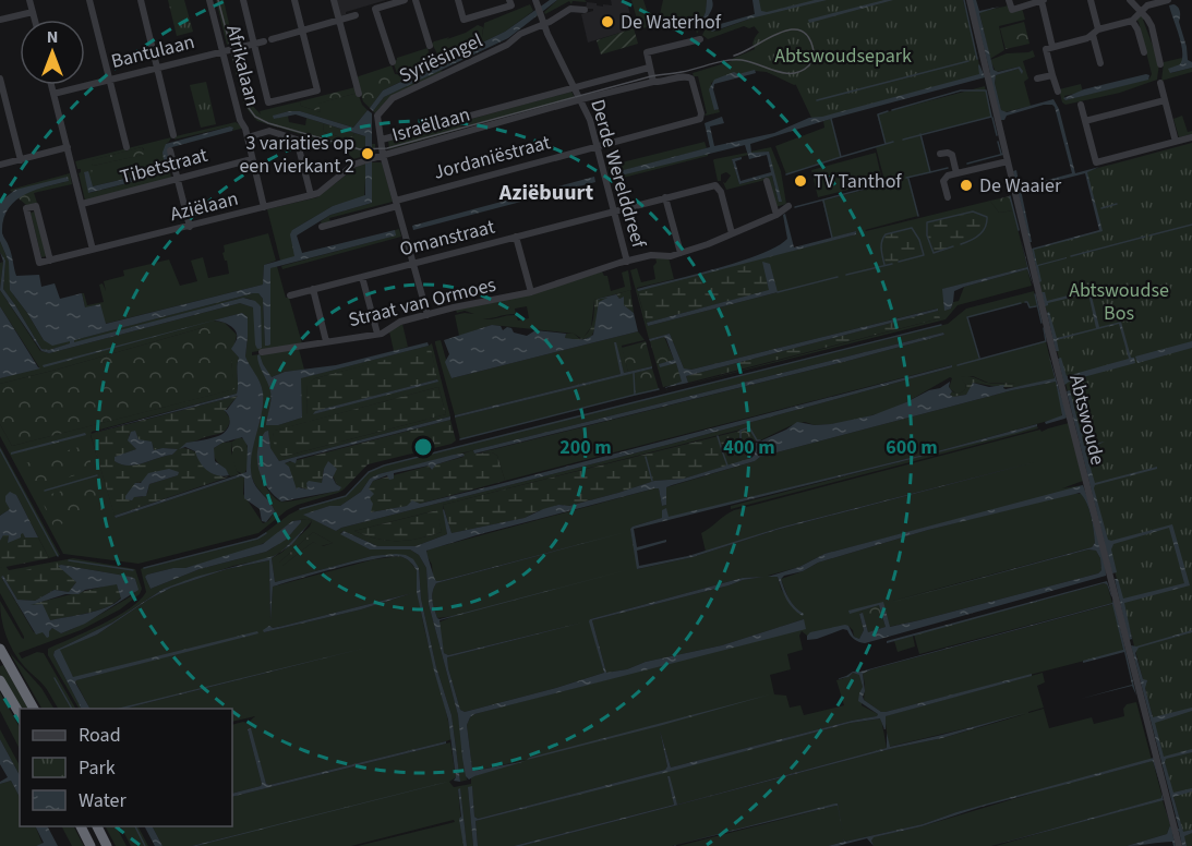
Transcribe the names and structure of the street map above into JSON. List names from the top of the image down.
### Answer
{
  "streets": {
    "street": [
      "Bantulaan",
      "Syriësingel",
      "Afrikalaan",
      "Israëllaan",
      "Jordaniëstraat",
      "Tibetstraat",
      "Derde Werelddreef",
      "Aziëlaan",
      "Omanstraat",
      "Straat van Ormoes",
      "Abtswoude"
    ]
  },
  "crossings": [
    ["Bantulaan", "Afrikalaan"],
    ["Syriësingel", "Israëllaan"],
    ["Syriësingel", "Derde Werelddreef"],
    ["Afrikalaan", "Tibetstraat"],
    ["Afrikalaan", "Aziëlaan"],
    ["Israëllaan", "Jordaniëstraat"],
    ["Israëllaan", "Derde Werelddreef"],
    ["Israëllaan", "Aziëlaan"],
    ["Jordaniëstraat", "Derde Werelddreef"],
    ["Derde Werelddreef", "Omanstraat"],
    ["Derde Werelddreef", "Straat van Ormoes"],
    ["Omanstraat", "Straat van Ormoes"]
  ],
  "districts": ["Aziëbuurt"],
  "parks": ["Abtswoudsepark", "Abtswoudse Bos"],
  "places": [
    "De Waterhof",
    "3 variaties op een vierkant 2",
    "TV Tanthof",
    "De Waaier"
  ],
  "legend": ["Road", "Park", "Water"],
  "north": "top",
  "rings": ["200 m", "400 m", "600 m"]
}
